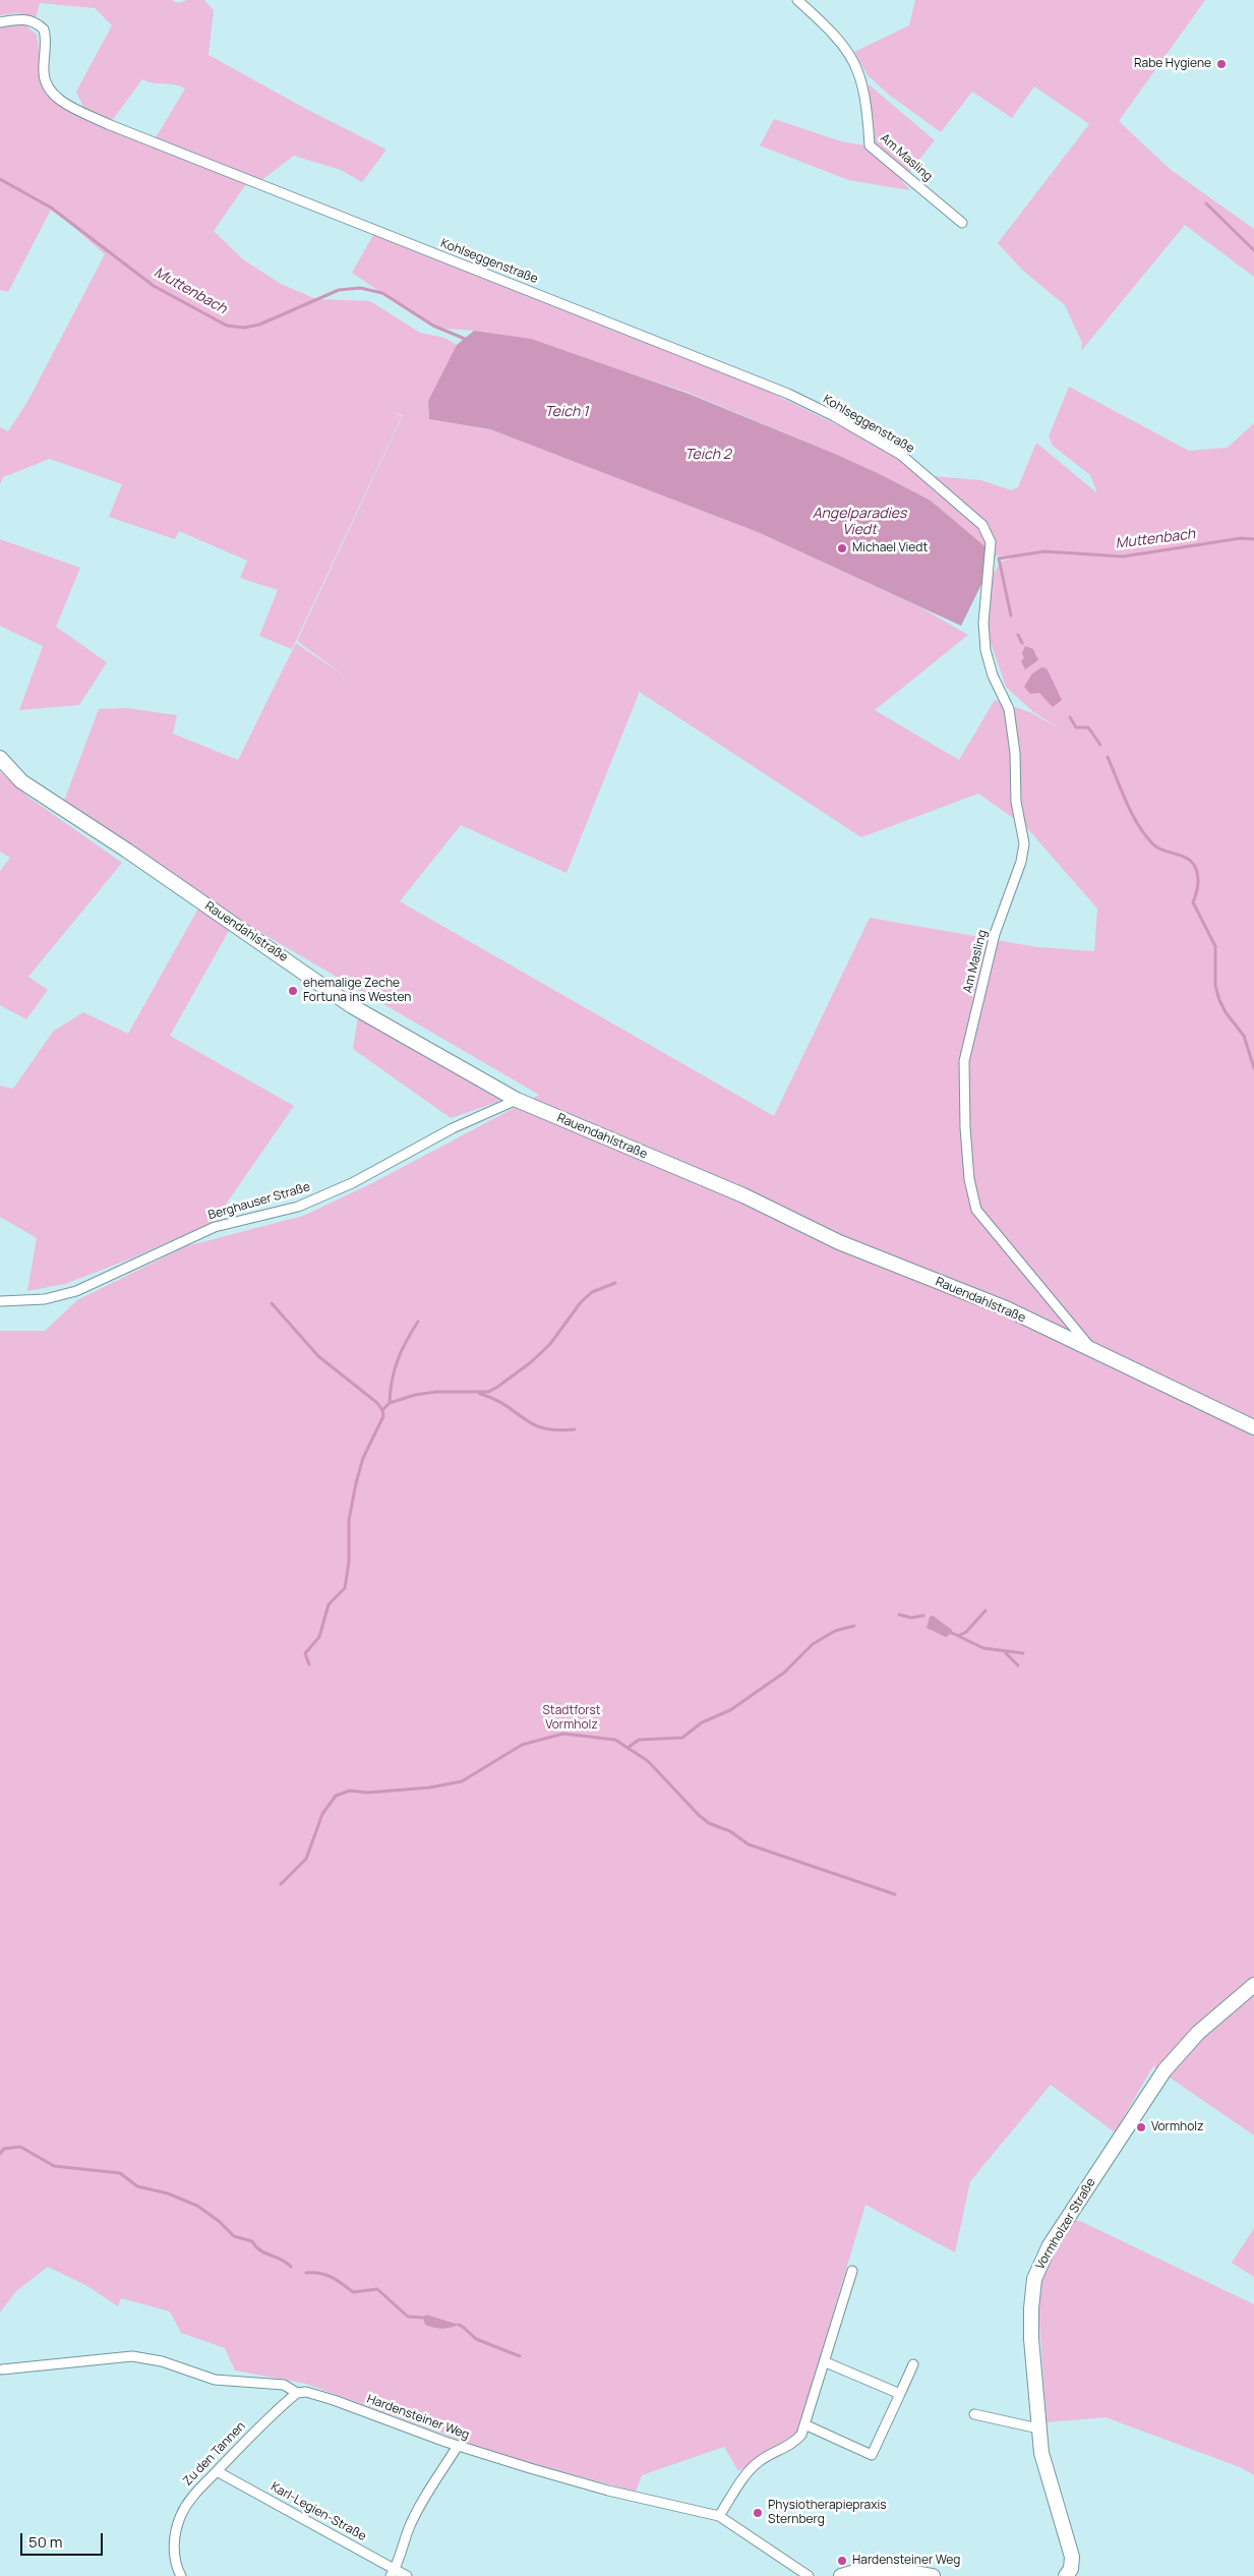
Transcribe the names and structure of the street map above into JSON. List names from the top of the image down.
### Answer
{
  "streets": {
    "street": [
      "Am Masling",
      "Kohlseggenstraße",
      "Rauendahlstraße",
      "Berghauser Straße",
      "Vormholzer Straße",
      "Hardensteiner Weg",
      "Zu den Tannen",
      "Karl-Legien-Straße"
    ]
  },
  "crossings": [
    ["Am Masling", "Kohlseggenstraße"],
    ["Am Masling", "Rauendahlstraße"],
    ["Rauendahlstraße", "Berghauser Straße"],
    ["Hardensteiner Weg", "Zu den Tannen"],
    ["Zu den Tannen", "Karl-Legien-Straße"]
  ],
  "water": [
    "Muttenbach",
    "Teich 1",
    "Teich 2",
    "Angelparadies Viedt"
  ],
  "parks": ["Stadtforst Vormholz"],
  "places": [
    "Rabe Hygiene",
    "Michael Viedt",
    "ehemalige Zeche Fortuna ins Westen",
    "Vormholz",
    "Physiotherapiepraxis Sternberg",
    "Hardensteiner Weg"
  ],
  "scale_bar": "50 m"
}
